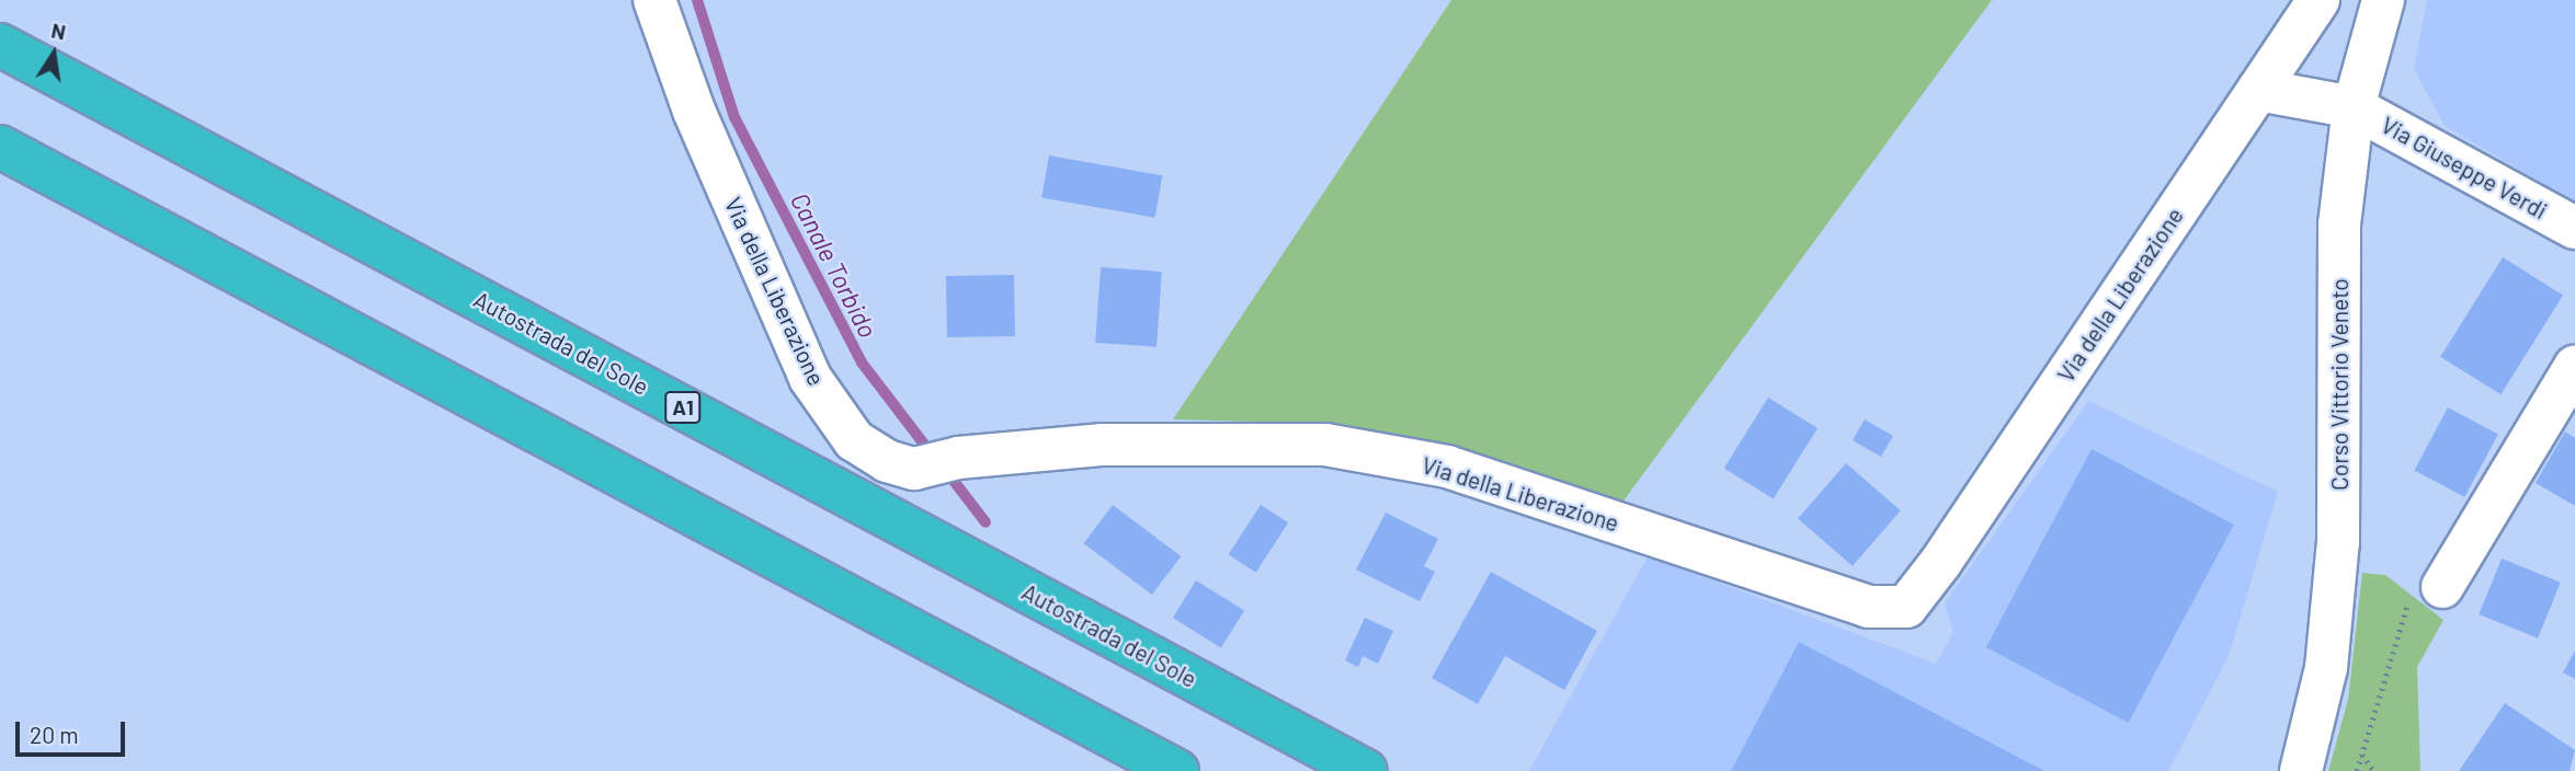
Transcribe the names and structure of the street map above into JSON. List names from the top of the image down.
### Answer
{
  "streets": {
    "highway": ["Autostrada del Sole", "A1"],
    "street": ["Via Giuseppe Verdi", "Via della Liberazione", "Corso Vittorio Veneto"]
  },
  "crossings": [
    ["Via Giuseppe Verdi", "Corso Vittorio Veneto"]
  ],
  "water": ["Canale Torbido"],
  "scale_bar": "20 m",
  "north": "top"
}
